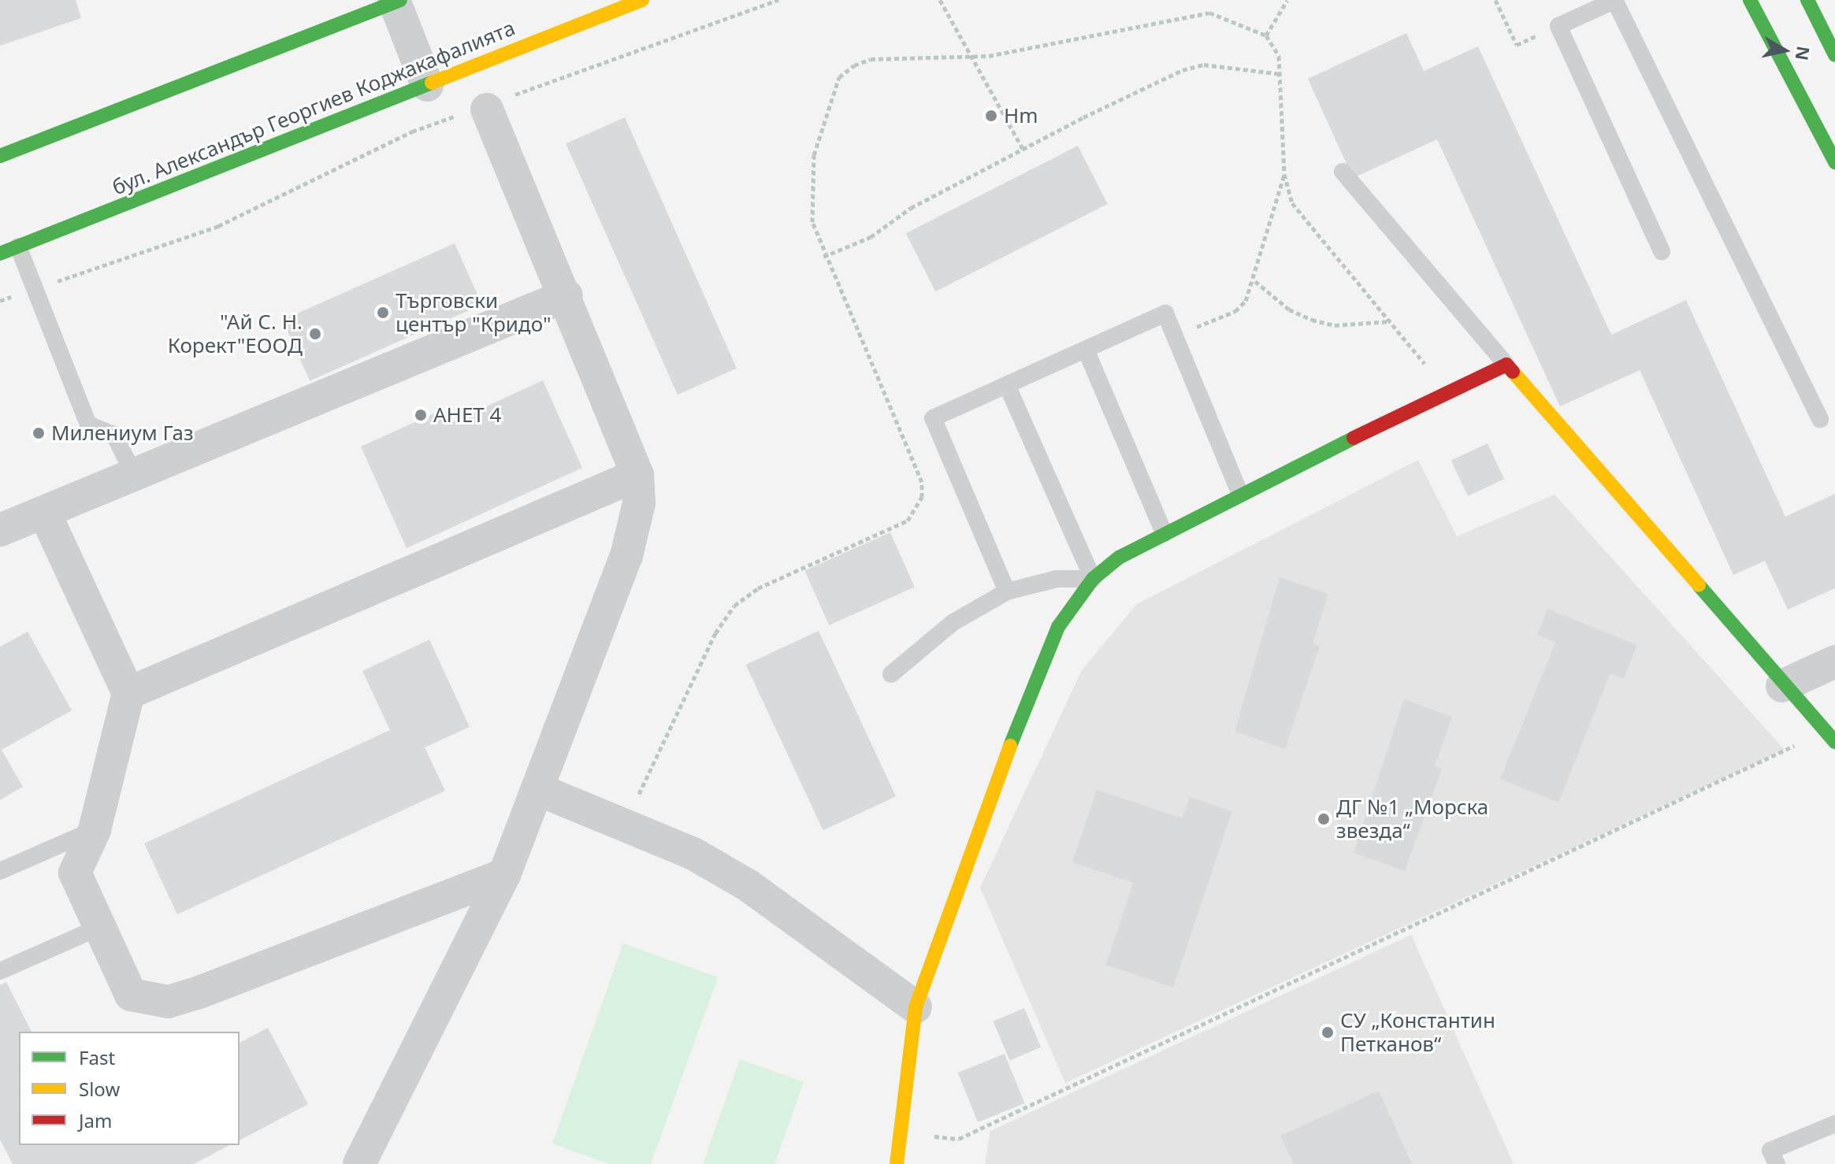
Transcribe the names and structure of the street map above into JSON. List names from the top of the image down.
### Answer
{
  "streets": {
    "street": ["бул. Александър Георгиев Коджакафалията"]
  },
  "places": [
    "Hm",
    "Търговски център \"Кридо\"",
    "\"Ай С. Н. Корект\"ЕООД",
    "АНЕТ 4",
    "Милениум Газ",
    "ДГ №1 „Морска звезда“",
    "СУ „Константин Петканов“"
  ],
  "legend": ["Fast", "Slow", "Jam"],
  "north": "right"
}
